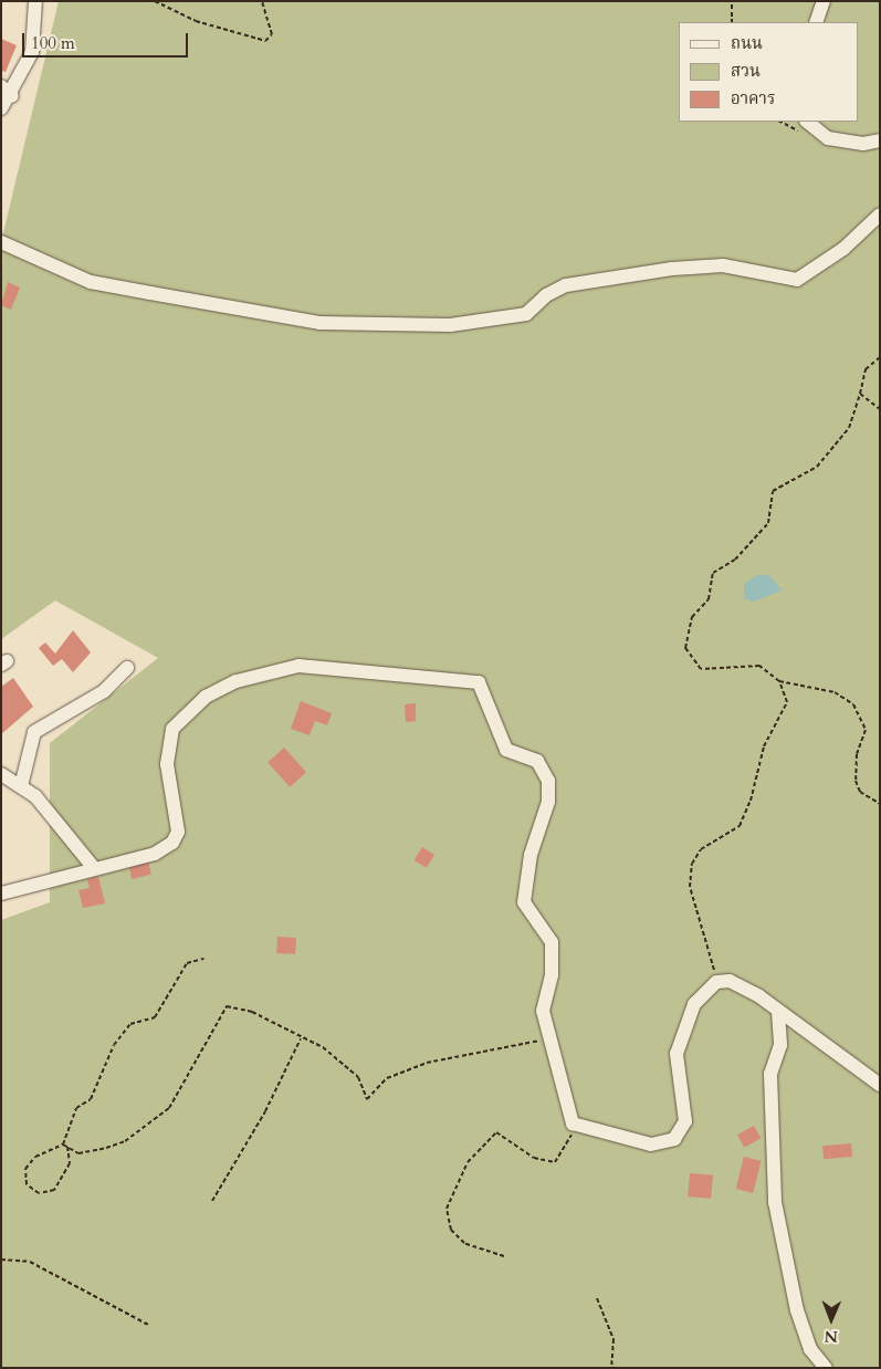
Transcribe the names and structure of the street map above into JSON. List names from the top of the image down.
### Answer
{
  "legend": ["ถนน", "สวน", "อาคาร"],
  "scale_bar": "100 m",
  "north": "bottom"
}
